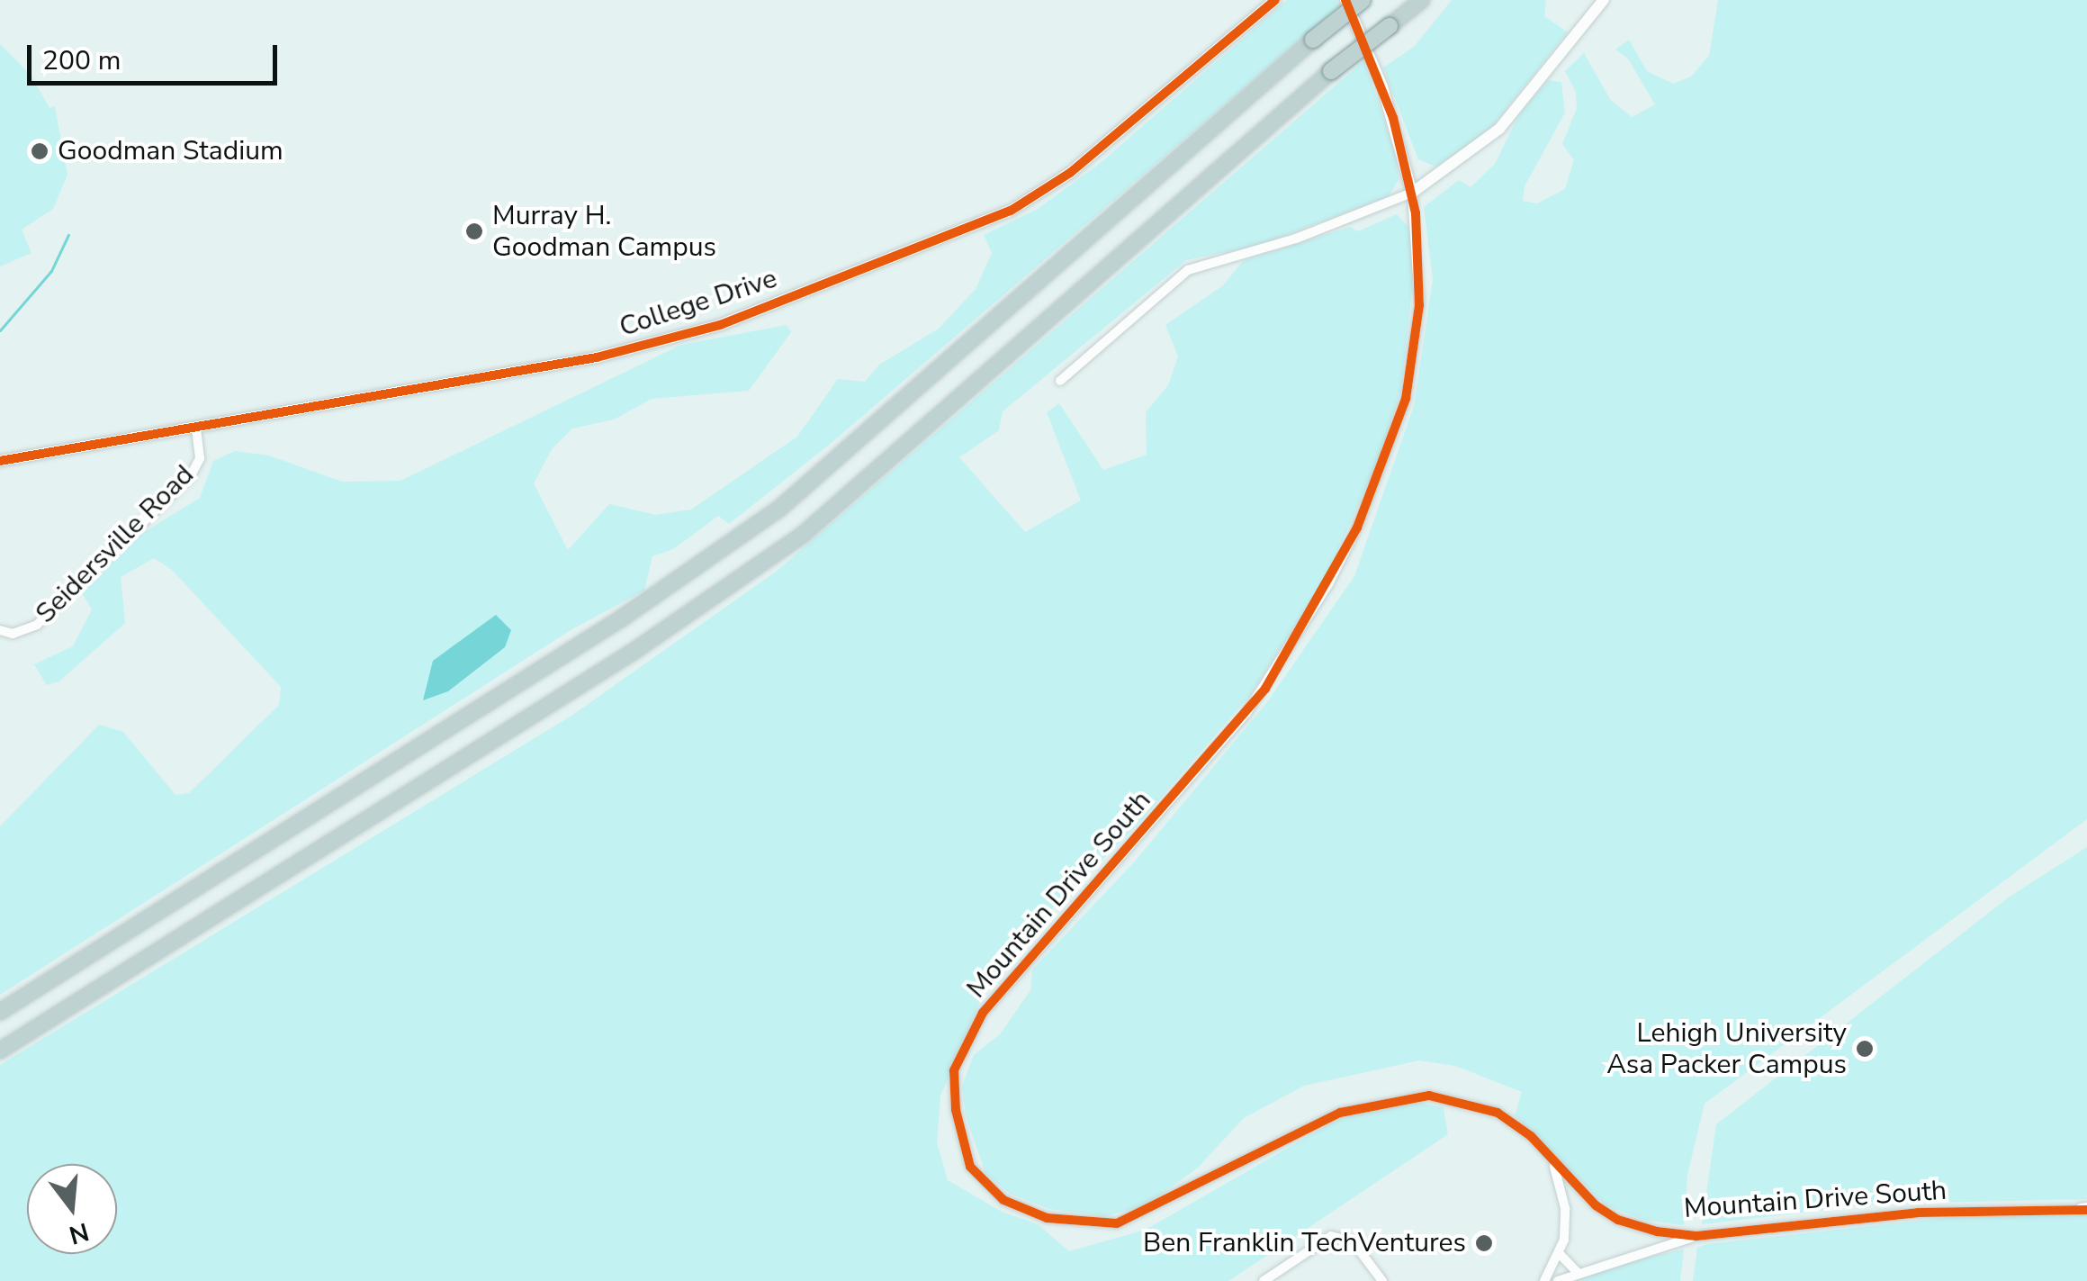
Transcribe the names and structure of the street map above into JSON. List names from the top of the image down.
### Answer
{
  "streets": {
    "street": ["College Drive", "Seidersville Road", "Mountain Drive South"]
  },
  "crossings": [
    ["College Drive", "Seidersville Road"]
  ],
  "places": [
    "Goodman Stadium",
    "Murray H. Goodman Campus",
    "Lehigh University Asa Packer Campus",
    "Ben Franklin TechVentures"
  ],
  "scale_bar": "200 m",
  "north": "bottom"
}
